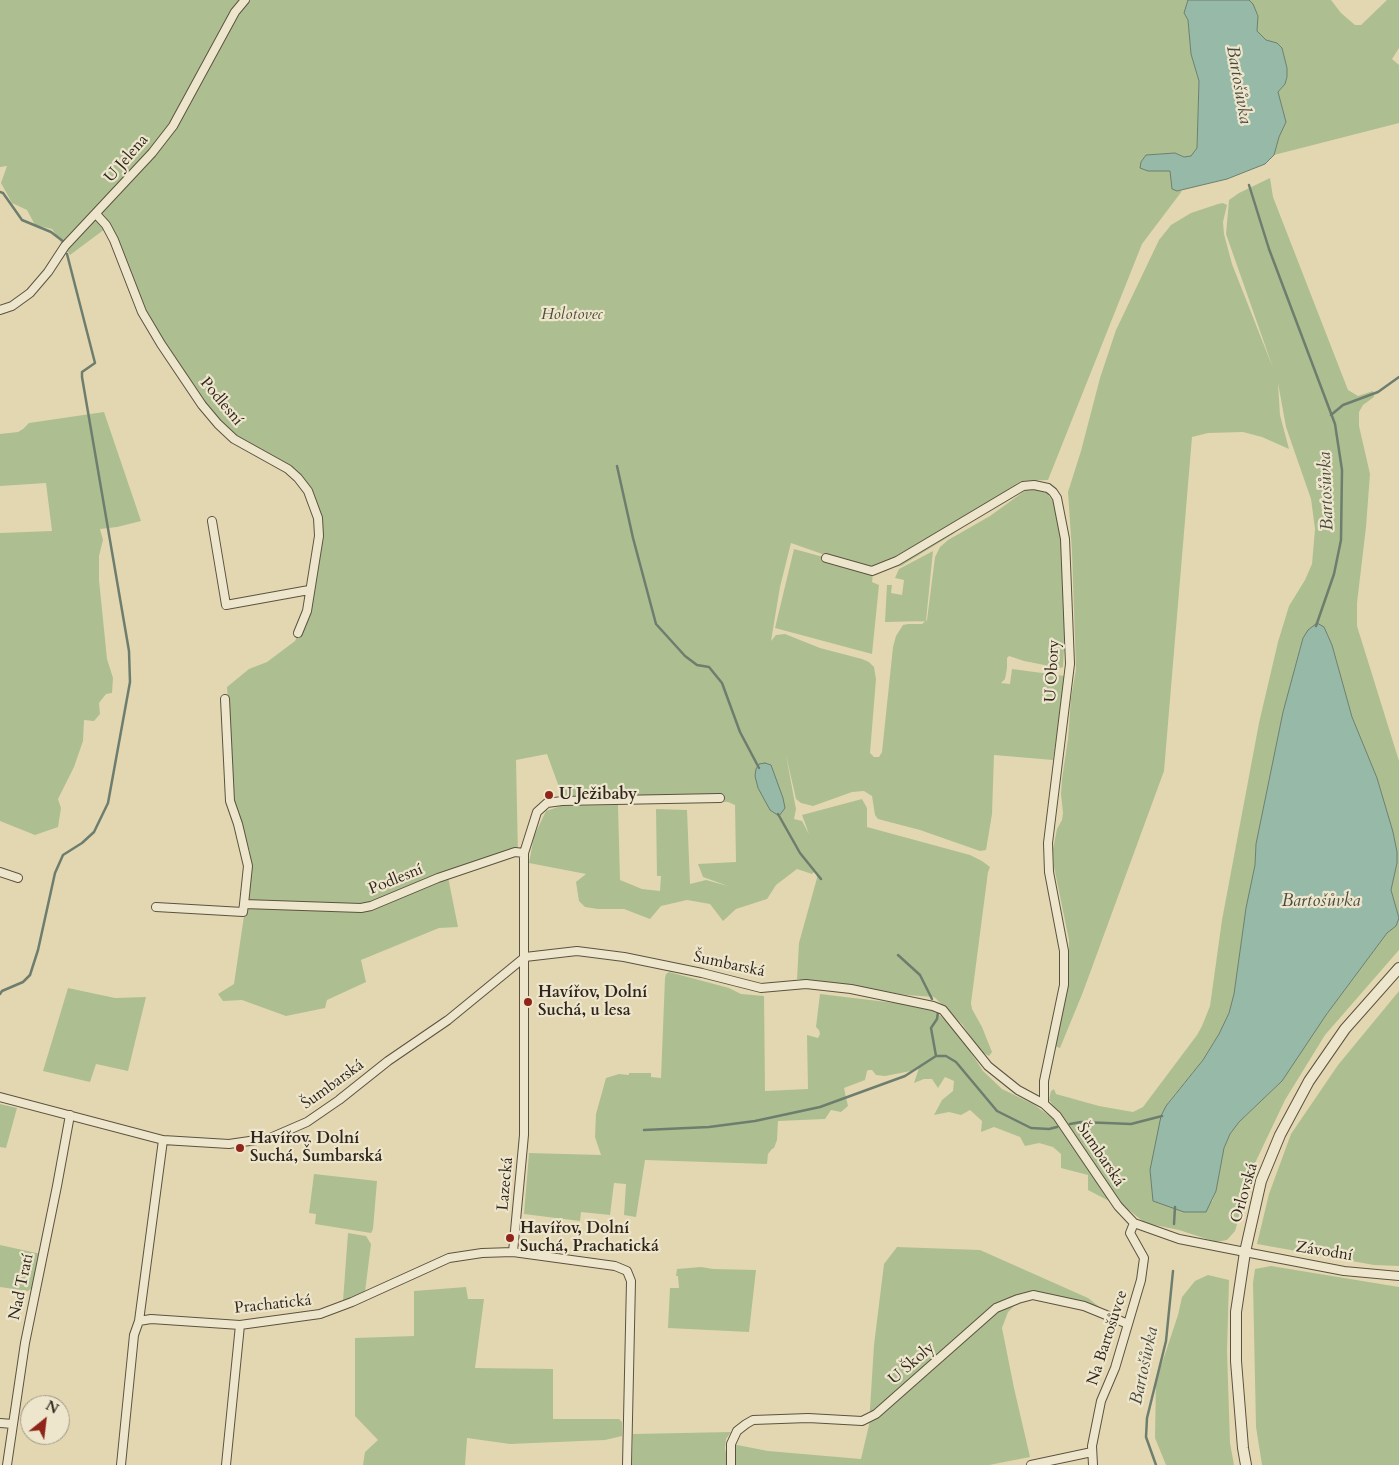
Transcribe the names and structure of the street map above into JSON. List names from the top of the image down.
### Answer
{
  "streets": {
    "street": [
      "U Jelena",
      "Podlesní",
      "U Obory",
      "Šumbarská",
      "Lazecká",
      "Orlovská",
      "Závodní",
      "Nad Tratí",
      "Prachatická",
      "Na Bartošůvce",
      "U Školy"
    ]
  },
  "crossings": [
    ["U Jelena", "Podlesní"],
    ["Podlesní", "Lazecká"],
    ["U Obory", "Šumbarská"],
    ["Šumbarská", "Lazecká"],
    ["Šumbarská", "Orlovská"],
    ["Šumbarská", "Závodní"],
    ["Šumbarská", "Nad Tratí"],
    ["Šumbarská", "Na Bartošůvce"],
    ["Lazecká", "Prachatická"],
    ["Orlovská", "Závodní"],
    ["Na Bartošůvce", "U Školy"]
  ],
  "water": ["Bartošůvka"],
  "parks": ["Holotovec"],
  "places": [
    "U Ježibaby",
    "Havířov, Dolní Suchá, u lesa",
    "Havířov, Dolní Suchá, Šumbarská",
    "Havířov, Dolní Suchá, Prachatická"
  ],
  "north": "top right"
}
